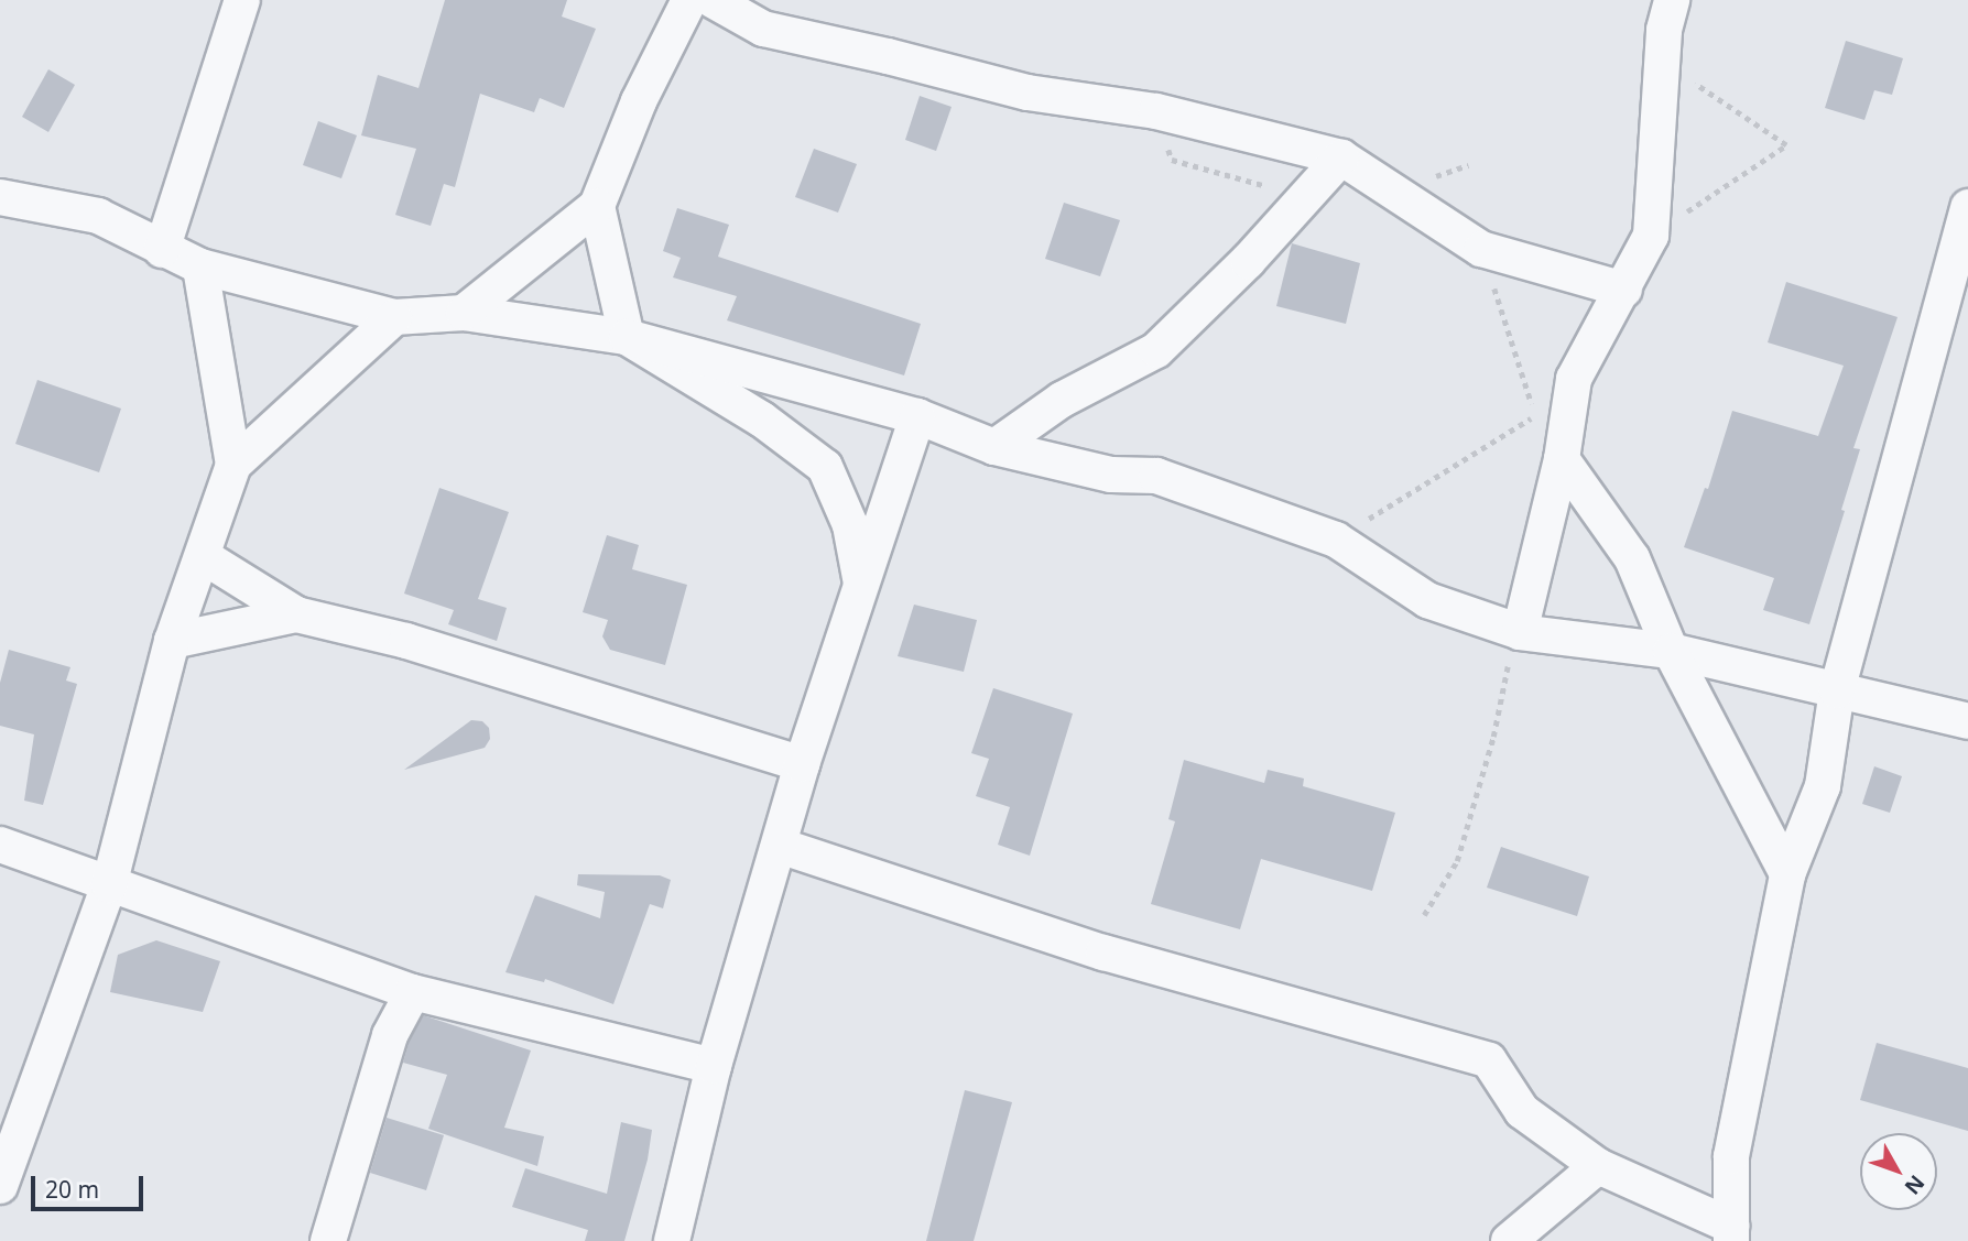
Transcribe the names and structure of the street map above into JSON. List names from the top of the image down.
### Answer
{
  "scale_bar": "20 m",
  "north": "bottom right"
}
